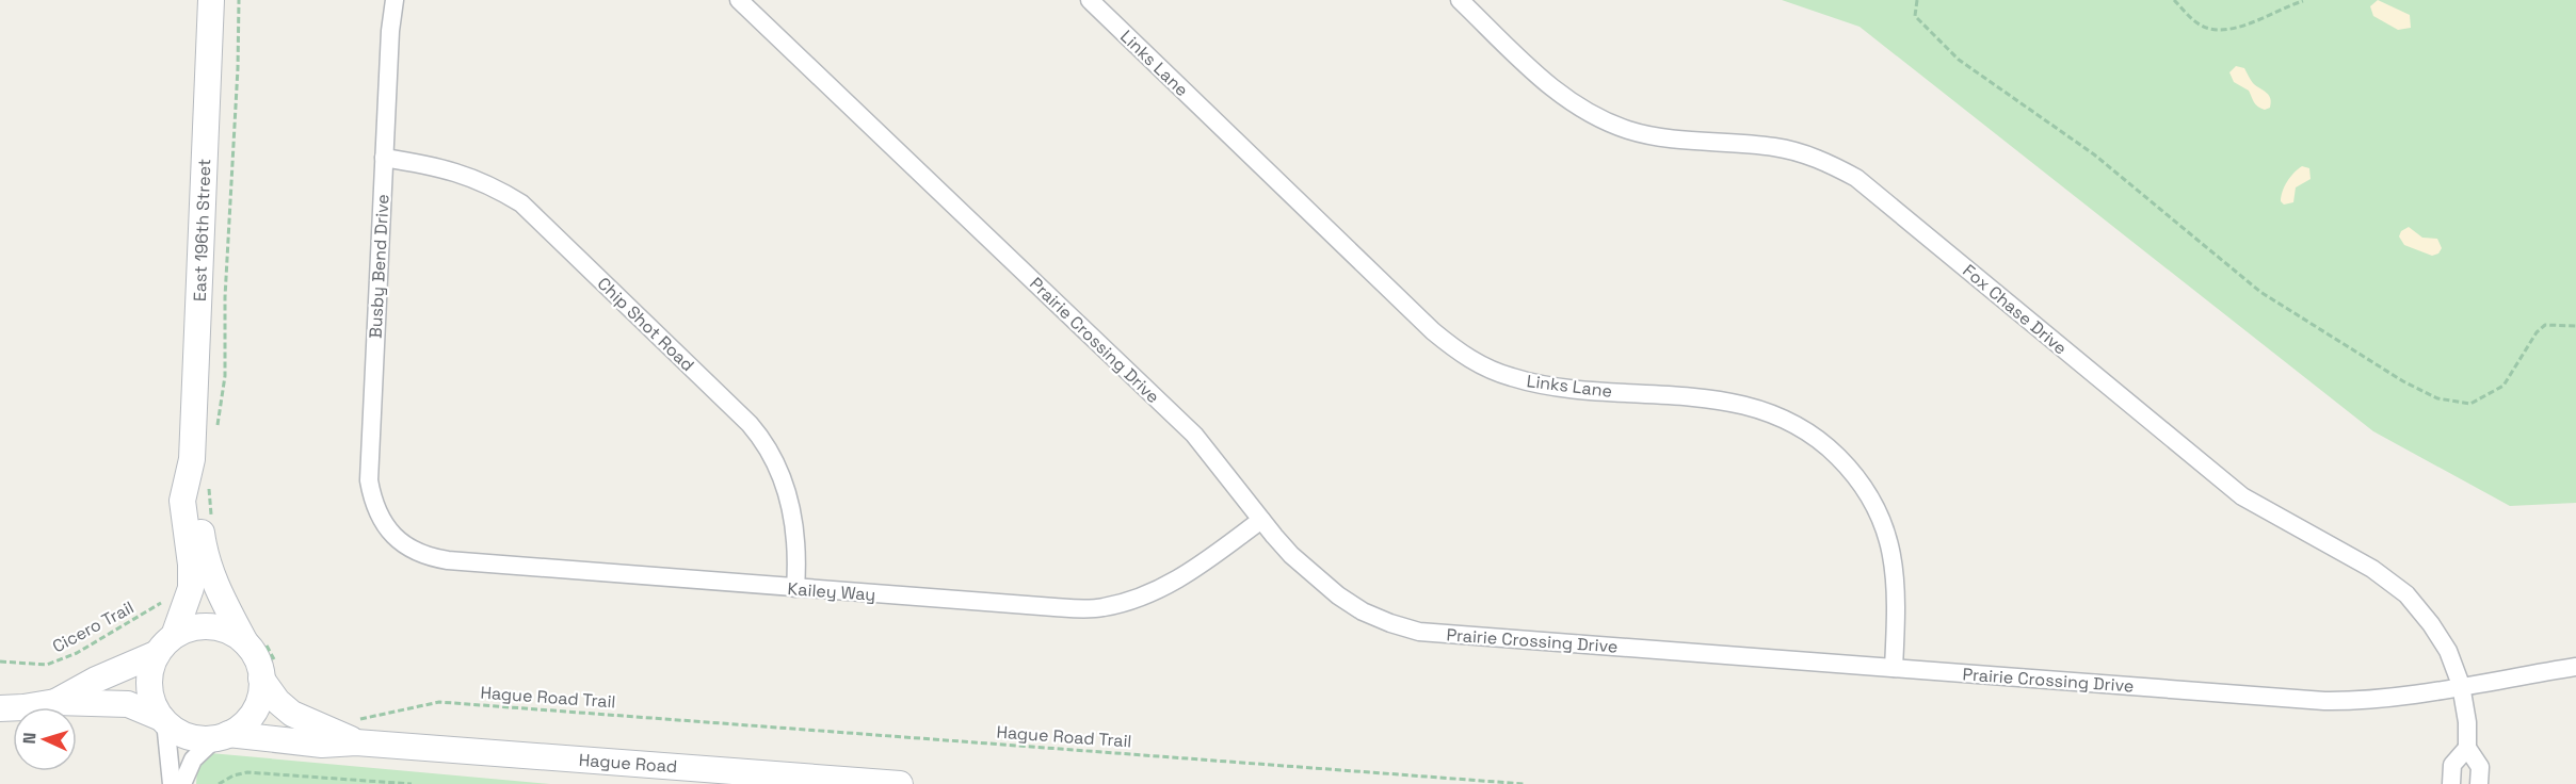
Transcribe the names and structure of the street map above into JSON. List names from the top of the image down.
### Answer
{
  "streets": {
    "main road": ["East 196th Street", "Hague Road"],
    "street": [
      "Links Lane",
      "Busby Bend Drive",
      "Fox Chase Drive",
      "Chip Shot Road",
      "Prairie Crossing Drive",
      "Kailey Way"
    ],
    "path": ["Cicero Trail", "Hague Road Trail"]
  },
  "crossings": [
    ["Links Lane", "Prairie Crossing Drive"],
    ["East 196th Street", "Hague Road"],
    ["Busby Bend Drive", "Chip Shot Road"],
    ["Busby Bend Drive", "Kailey Way"],
    ["Fox Chase Drive", "Prairie Crossing Drive"],
    ["Chip Shot Road", "Kailey Way"],
    ["Prairie Crossing Drive", "Kailey Way"],
    ["Hague Road Trail", "Hague Road"]
  ],
  "north": "left"
}
